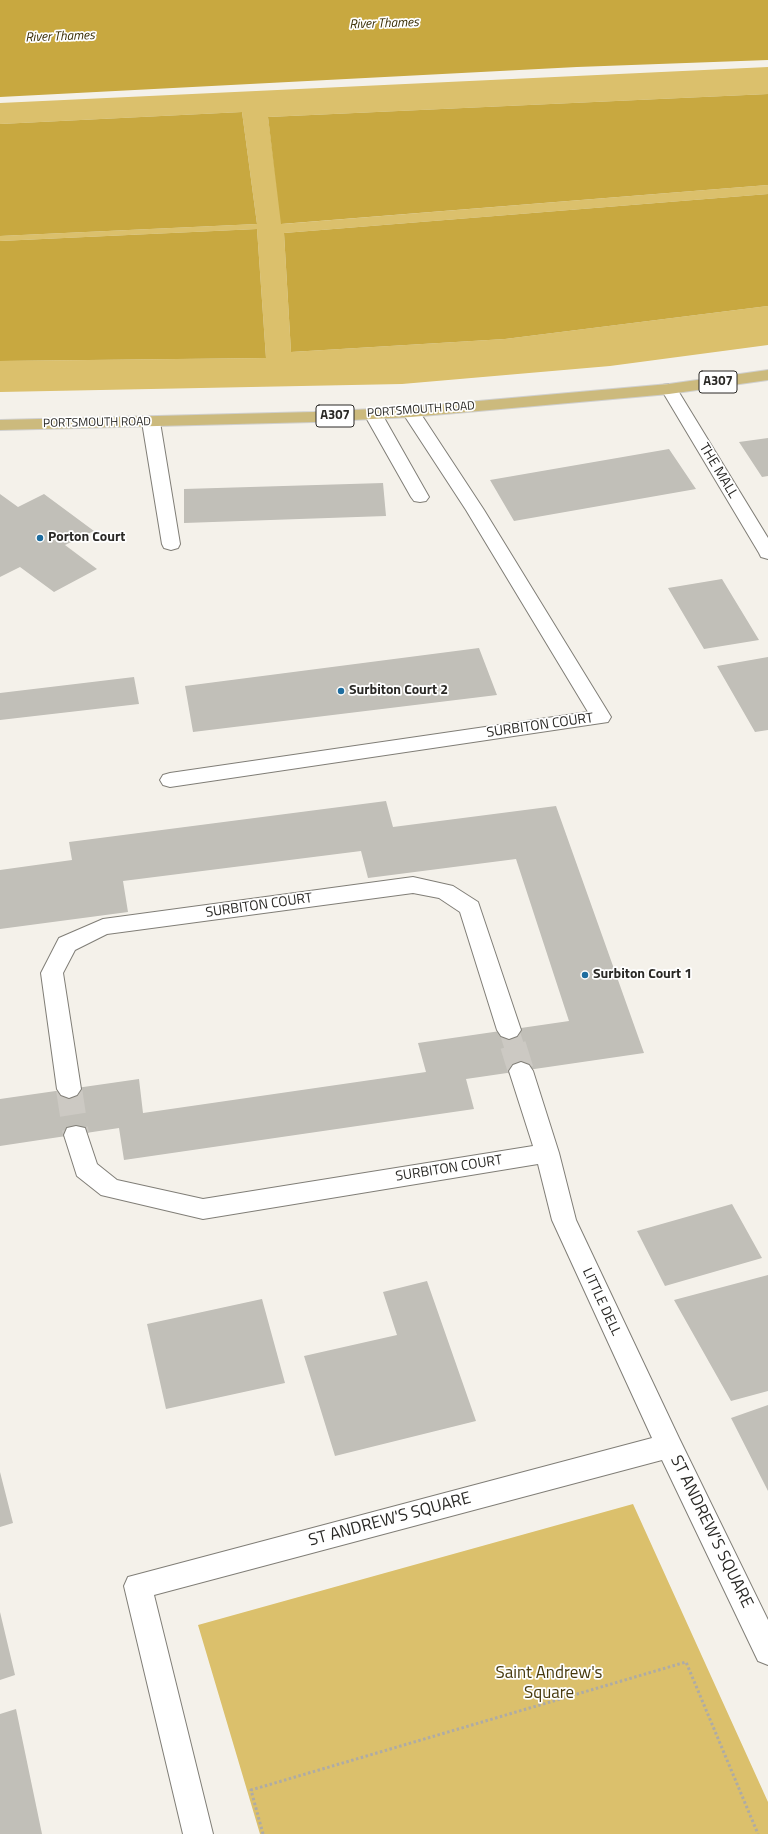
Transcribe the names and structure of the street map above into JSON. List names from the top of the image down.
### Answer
{
  "streets": {
    "main road": ["A307", "PORTSMOUTH ROAD"],
    "street": [
      "THE MALL",
      "SURBITON COURT",
      "LITTLE DELL",
      "ST ANDREW'S SQUARE"
    ]
  },
  "crossings": [
    ["PORTSMOUTH ROAD", "THE MALL"],
    ["PORTSMOUTH ROAD", "SURBITON COURT"],
    ["SURBITON COURT", "LITTLE DELL"],
    ["LITTLE DELL", "ST ANDREW'S SQUARE"]
  ],
  "water": ["River Thames"],
  "parks": ["Saint Andrew's Square"],
  "places": ["Porton Court", "Surbiton Court 2", "Surbiton Court 1"]
}
